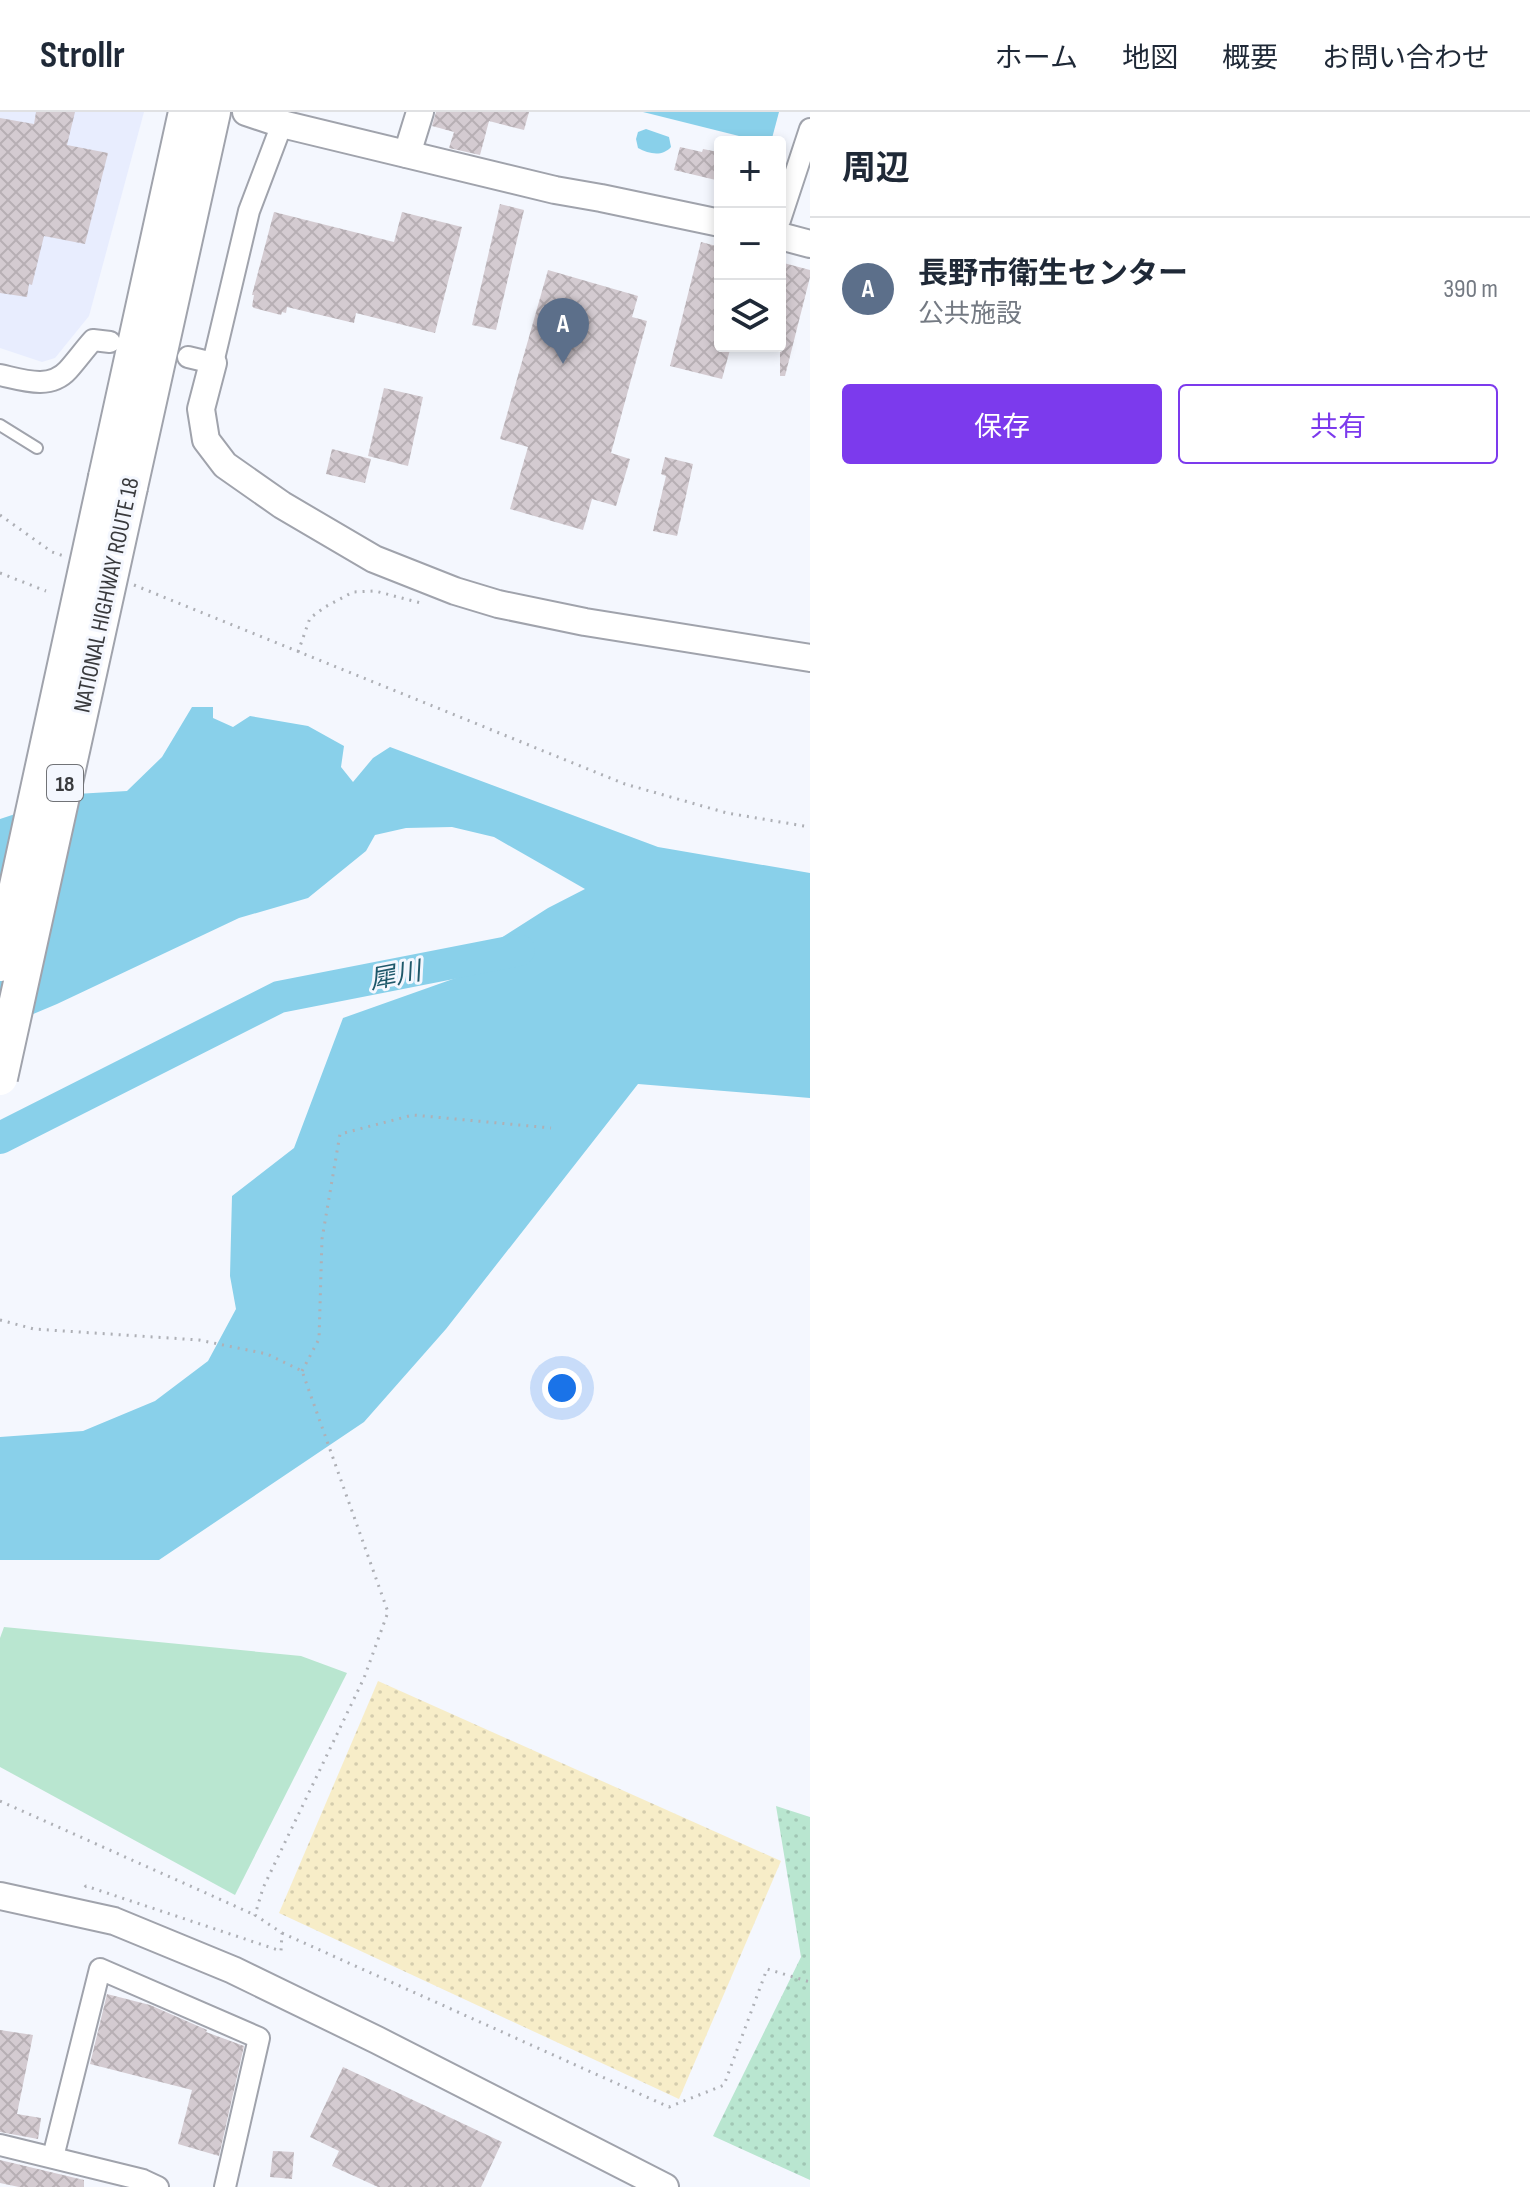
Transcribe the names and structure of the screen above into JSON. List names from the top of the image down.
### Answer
{
  "streets": {
    "highway": ["NATIONAL HIGHWAY ROUTE 18", "18"]
  },
  "water": ["犀川"],
  "page": {
    "header": "Strollr",
    "nav": [
      "ホーム",
      "地図",
      "概要",
      "お問い合わせ"
    ],
    "heading": "周辺",
    "map_buttons": ["+", "−"],
    "list": [
      {
        "mark": "A",
        "name": "長野市衛生センター",
        "note": "公共施設",
        "value": "390 m"
      }
    ],
    "pins": "A",
    "buttons": ["保存", "共有"]
  }
}
